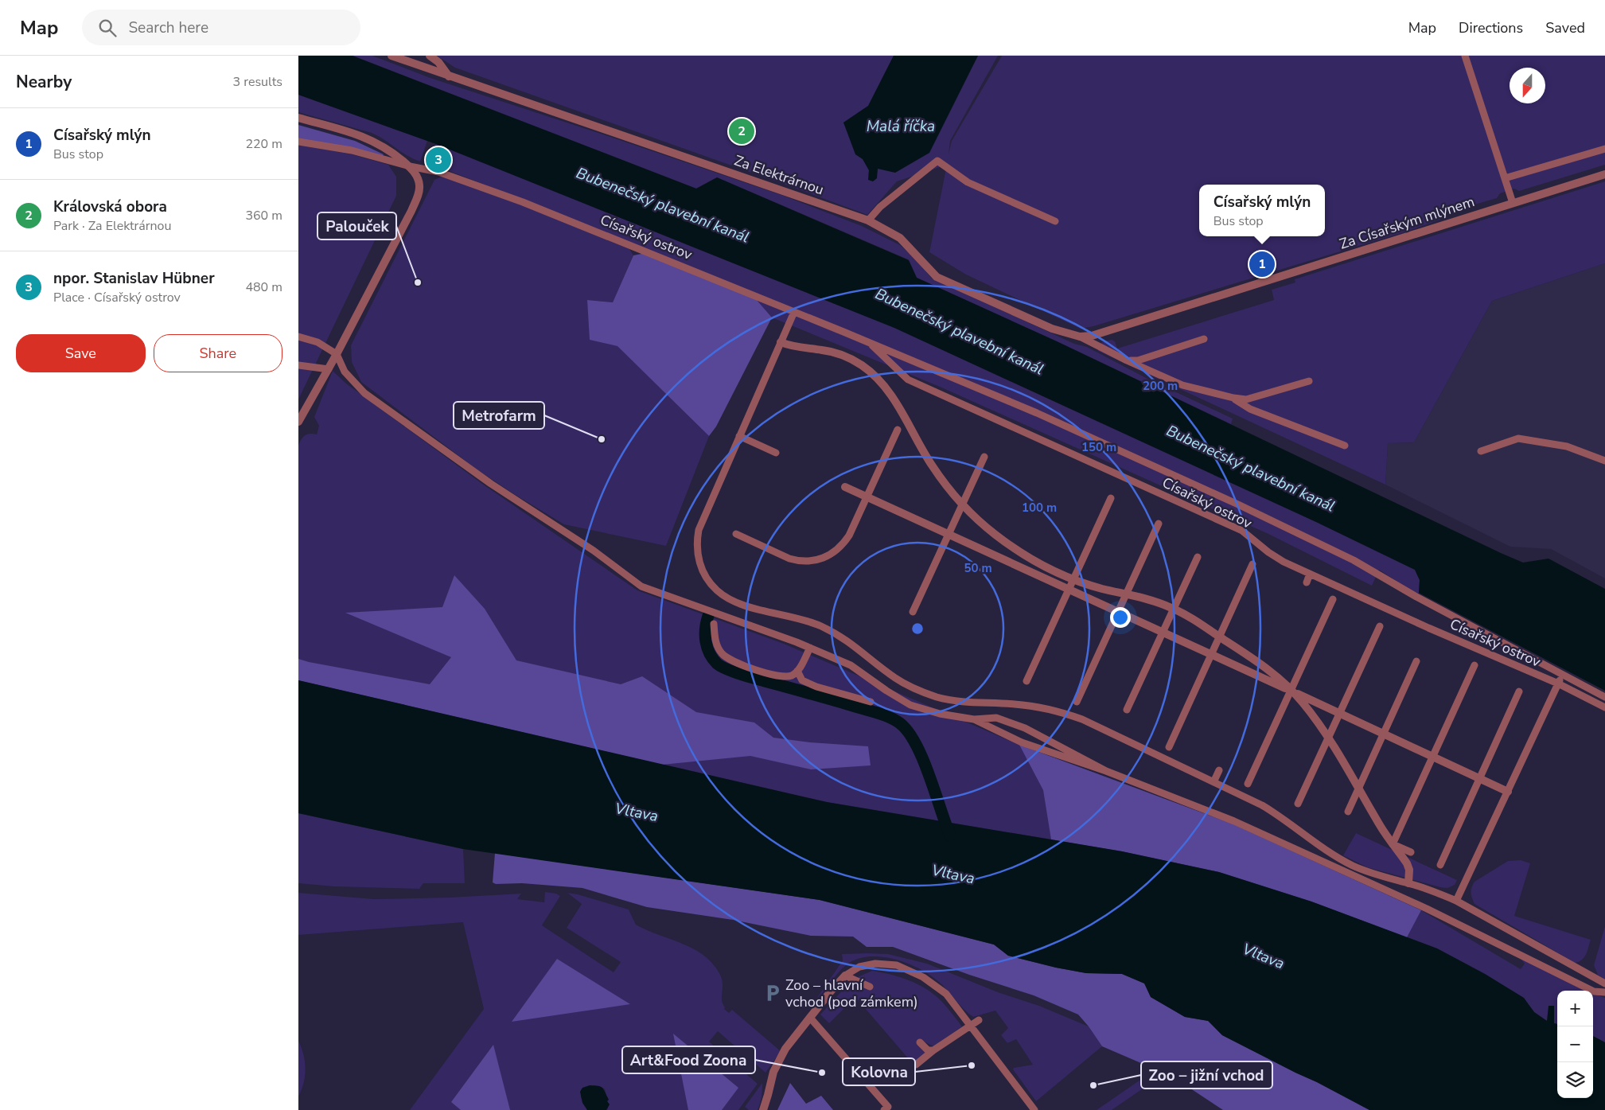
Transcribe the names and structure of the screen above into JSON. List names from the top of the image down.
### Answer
{
  "streets": {
    "street": ["Za Elektrárnou", "Za Císařským mlýnem", "Císařský ostrov"]
  },
  "crossings": [
    ["Za Elektrárnou", "Za Císařským mlýnem"]
  ],
  "water": ["Malá říčka", "Bubenečský plavební kanál", "Vltava"],
  "places": {
    "other": [
      "Palouček",
      "Metrofarm",
      "Kolovna",
      "Art&Food Zoona",
      "Zoo – jižní vchod"
    ],
    "parking": ["Zoo – hlavní vchod (pod zámkem)"]
  },
  "north": "bottom",
  "page": {
    "header": "Map",
    "search": "Search here",
    "nav": ["Map", "Directions", "Saved"],
    "heading": ["Nearby", "3 results"],
    "list": [
      {
        "mark": "1",
        "name": "Císařský mlýn",
        "note": "Bus stop",
        "value": "220 m"
      },
      {
        "mark": "2",
        "name": "Královská obora",
        "note": "Park · Za Elektrárnou",
        "value": "360 m"
      },
      {
        "mark": "3",
        "name": "npor. Stanislav Hübner",
        "note": "Place · Císařský ostrov",
        "value": "480 m"
      }
    ],
    "pins": ["2", "3", "1"],
    "popup": ["Císařský mlýn", "Bus stop"],
    "buttons": ["Save", "Share"],
    "map_buttons": ["+", "−"]
  },
  "rings": [
    "200 m",
    "150 m",
    "100 m",
    "50 m"
  ]
}
